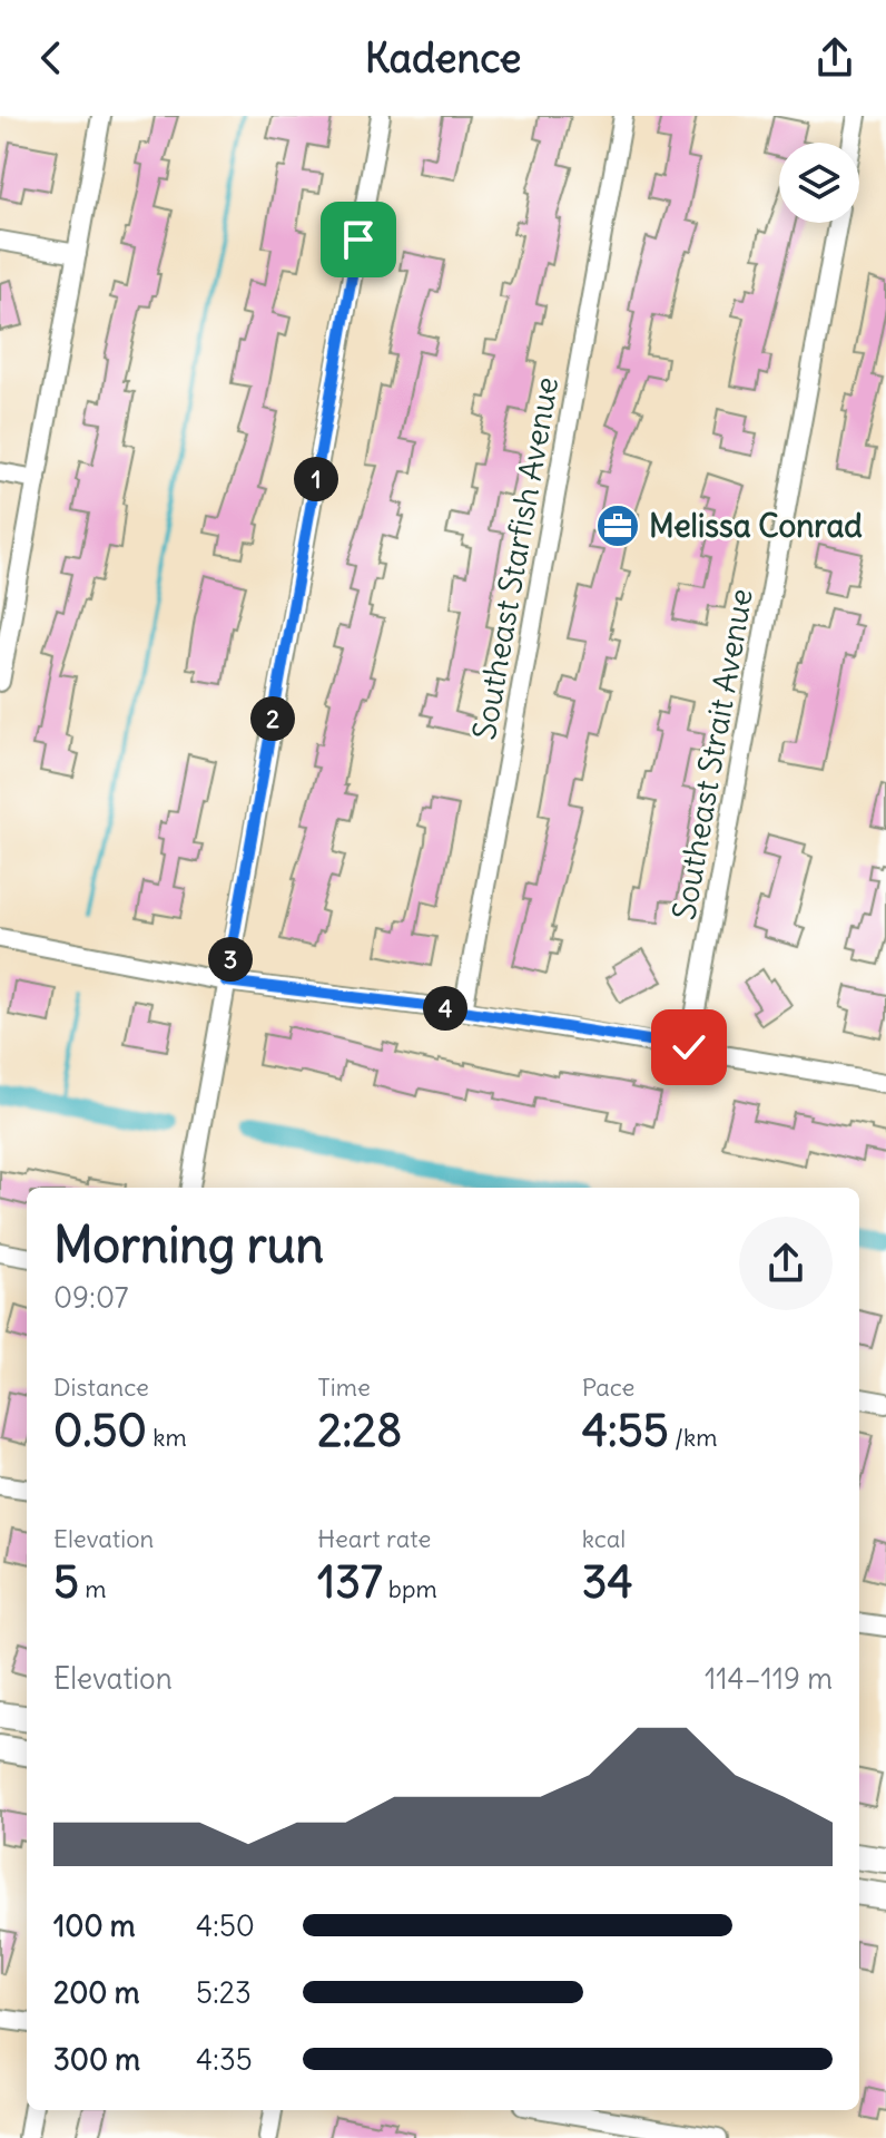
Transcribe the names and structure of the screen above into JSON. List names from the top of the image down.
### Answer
{
  "streets": {
    "street": ["Southeast Starfish Avenue", "Southeast Strait Avenue"]
  },
  "places": {
    "office": ["Melissa Conrad"]
  },
  "page": {
    "header": "Kadence",
    "pins": [
      "1",
      "2",
      "3",
      "4"
    ],
    "heading": ["Morning run", "09:07"],
    "stats": [
      ["Distance", "0.50 km"],
      ["Time", "2:28"],
      ["Pace", "4:55 /km"],
      ["Elevation", "5 m"],
      ["Heart rate", "137 bpm"],
      ["kcal", "34"]
    ],
    "chart": ["Elevation", "114–119 m"],
    "list": [
      {
        "name": "100 m",
        "note": "4:50"
      },
      {
        "name": "200 m",
        "note": "5:23"
      },
      {
        "name": "300 m",
        "note": "4:35"
      }
    ]
  }
}
